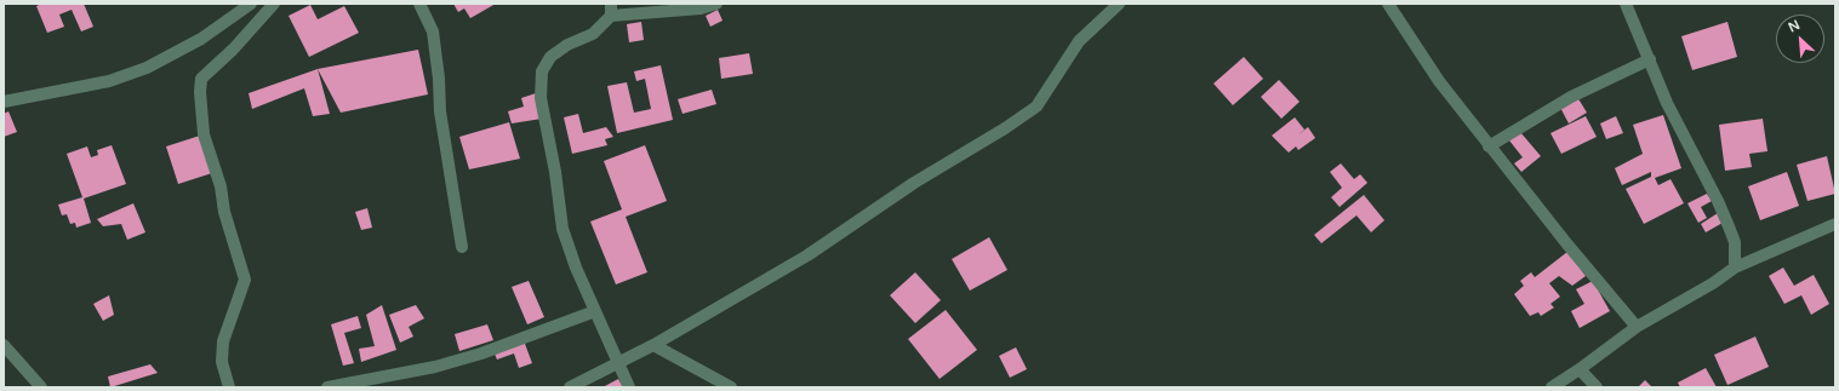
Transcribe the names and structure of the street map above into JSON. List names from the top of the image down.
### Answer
{
  "north": "top left"
}
